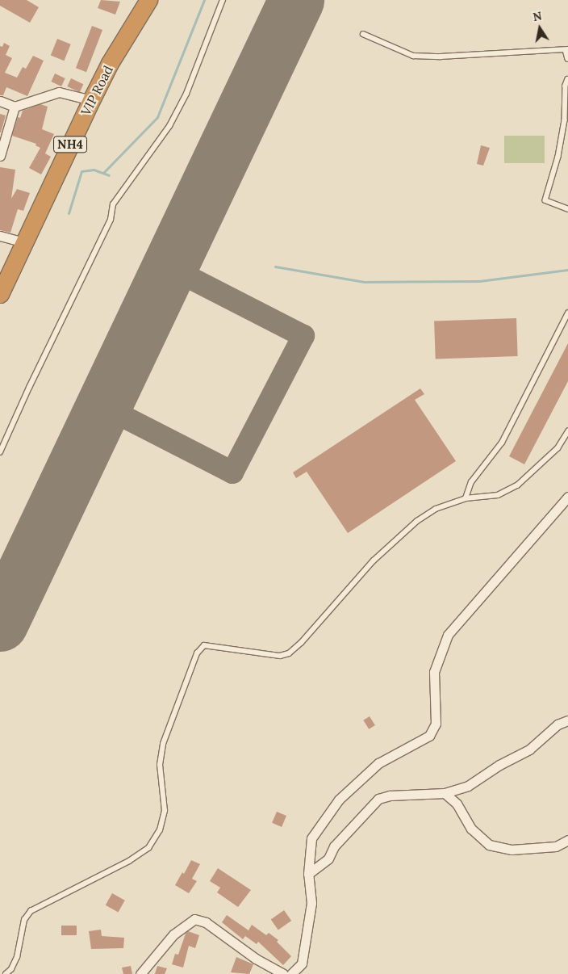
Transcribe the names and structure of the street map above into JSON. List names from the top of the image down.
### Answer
{
  "streets": {
    "highway": ["VIP Road", "NH4"]
  },
  "north": "top"
}
